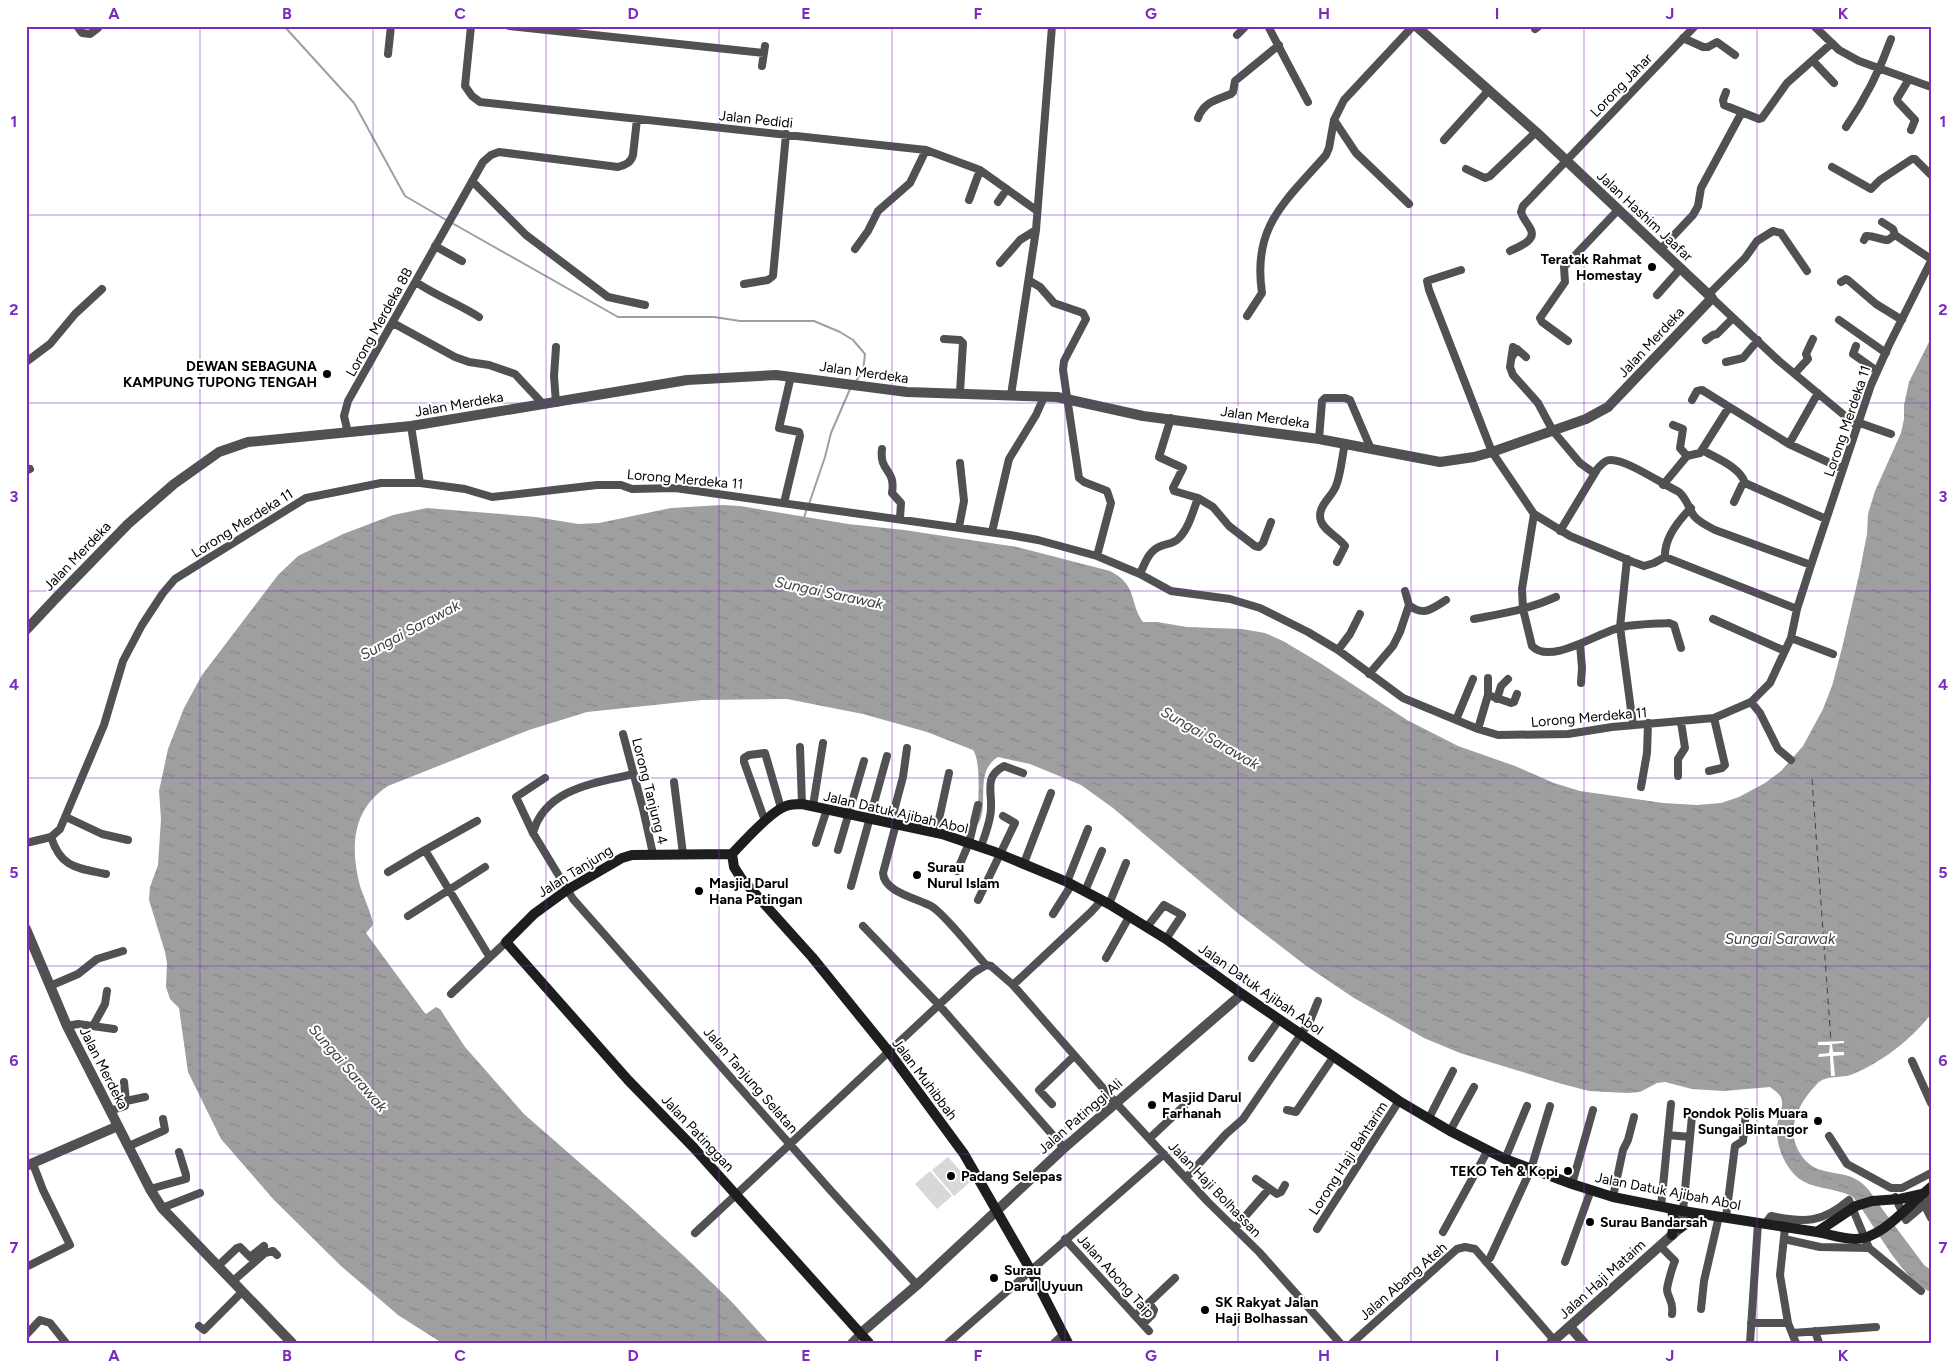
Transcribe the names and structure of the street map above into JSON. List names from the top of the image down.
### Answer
{
  "streets": {
    "main road": [
      "Jalan Datuk Ajibah Abol",
      "Jalan Tanjung",
      "Jalan Muhibbah",
      "Jalan Patinggan"
    ],
    "street": [
      "Lorong Jahar",
      "Jalan Pedidi",
      "Jalan Hashim Jaafar",
      "Lorong Merdeka 8B",
      "Jalan Merdeka",
      "Lorong Merdeka 11",
      "Lorong Tanjung 4",
      "Jalan Tanjung Selatan",
      "Jalan Patinggi Ali",
      "Lorong Haji Bahtarim",
      "Jalan Haji Bolhassan",
      "Jalan Abong Taip",
      "Jalan Haji Mataim",
      "Jalan Abang Ateh"
    ]
  },
  "crossings": [
    ["Lorong Jahar", "Jalan Hashim Jaafar"],
    ["Jalan Pedidi", "Lorong Merdeka 8B"],
    ["Jalan Hashim Jaafar", "Jalan Merdeka"],
    ["Jalan Hashim Jaafar", "Lorong Merdeka 11"],
    ["Lorong Merdeka 8B", "Jalan Merdeka"],
    ["Lorong Tanjung 4", "Jalan Tanjung"],
    ["Jalan Datuk Ajibah Abol", "Jalan Patinggi Ali"],
    ["Jalan Datuk Ajibah Abol", "Lorong Haji Bahtarim"],
    ["Jalan Datuk Ajibah Abol", "Jalan Haji Bolhassan"],
    ["Jalan Tanjung", "Jalan Muhibbah"],
    ["Jalan Tanjung", "Jalan Tanjung Selatan"],
    ["Jalan Tanjung", "Jalan Patinggan"],
    ["Jalan Muhibbah", "Jalan Patinggi Ali"],
    ["Jalan Tanjung Selatan", "Jalan Patinggi Ali"],
    ["Jalan Patinggi Ali", "Jalan Patinggan"],
    ["Jalan Patinggi Ali", "Jalan Haji Bolhassan"],
    ["Jalan Haji Mataim", "Jalan Abang Ateh"]
  ],
  "water": ["Sungai Sarawak"],
  "places": [
    "Teratak Rahmat Homestay",
    "DEWAN SEBAGUNA KAMPUNG TUPONG TENGAH",
    "Surau Nurul Islam",
    "Masjid Darul Hana Patingan",
    "Masjid Darul Farhanah",
    "Pondok Polis Muara Sungai Bintangor",
    "TEKO Teh & Kopi",
    "Padang Selepas",
    "Surau Bandarsah",
    "Surau Darul Uyuun",
    "SK Rakyat Jalan Haji Bolhassan"
  ],
  "grid": {
    "columns": [
      "A",
      "B",
      "C",
      "D",
      "E",
      "F",
      "G",
      "H",
      "I",
      "J",
      "K"
    ],
    "rows": [
      "1",
      "2",
      "3",
      "4",
      "5",
      "6",
      "7"
    ]
  }
}
